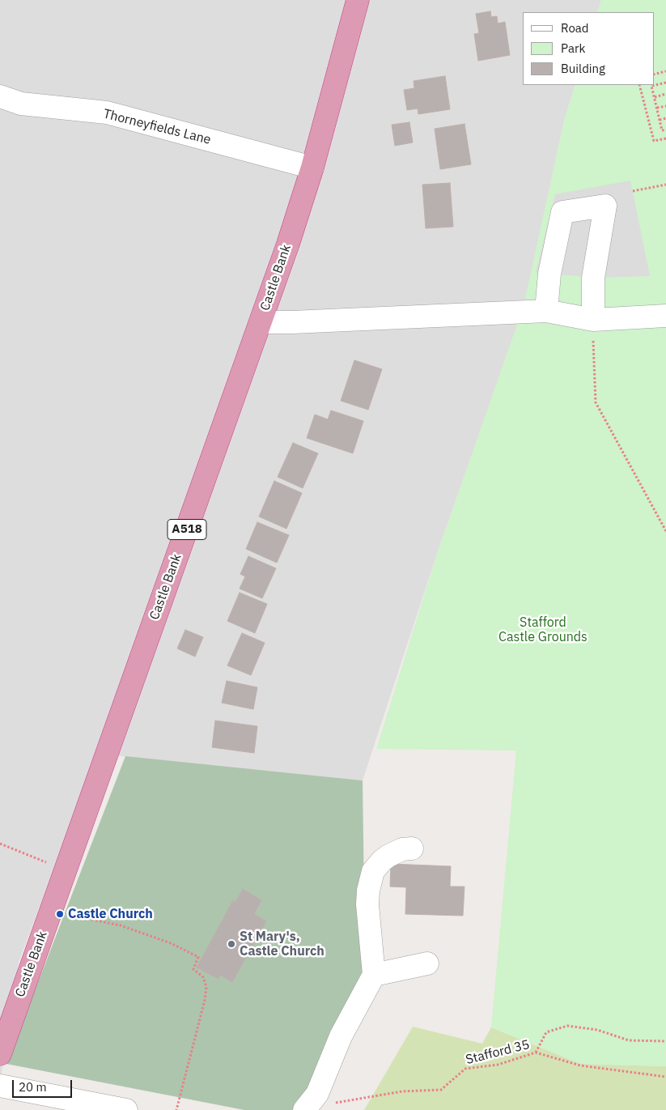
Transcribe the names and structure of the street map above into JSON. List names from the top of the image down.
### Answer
{
  "streets": {
    "highway": ["Castle Bank", "A518"],
    "street": ["Thorneyfields Lane"],
    "path": ["Stafford 35"]
  },
  "crossings": [
    ["Thorneyfields Lane", "Castle Bank"]
  ],
  "parks": ["Stafford Castle Grounds"],
  "places": ["Castle Church", "St Mary's, Castle Church"],
  "legend": ["Road", "Park", "Building"],
  "scale_bar": "20 m"
}
